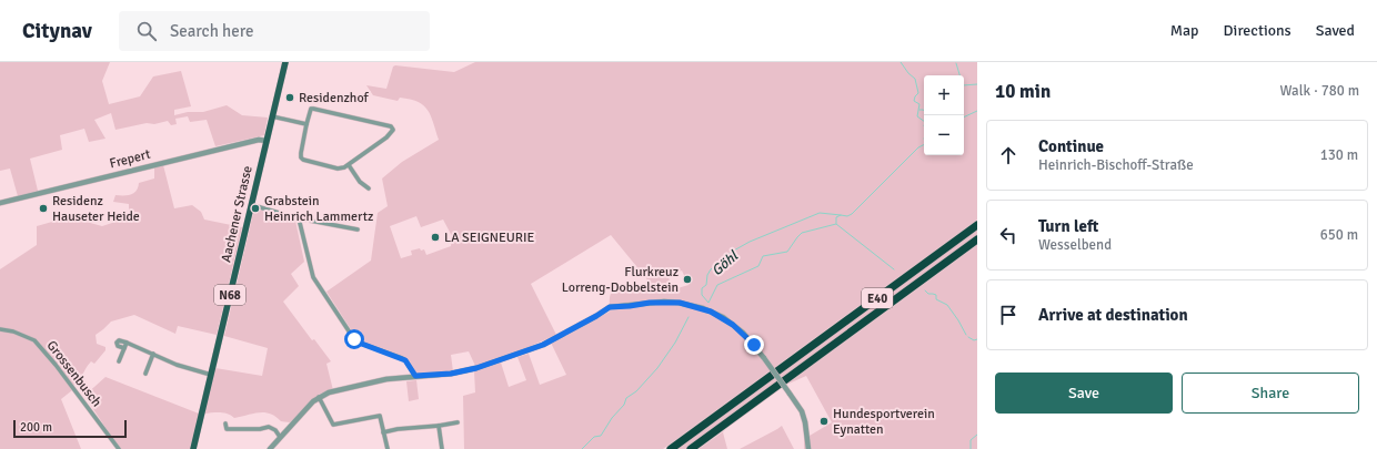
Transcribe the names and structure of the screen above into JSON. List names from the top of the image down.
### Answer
{
  "streets": {
    "highway": ["E40"],
    "main road": ["Aachener Strasse", "N68"],
    "street": ["Frepert", "Grossenbusch"]
  },
  "crossings": [
    ["Frepert", "Aachener Strasse"]
  ],
  "water": ["Göhl"],
  "places": [
    "Residenzhof",
    "Residenz Hauseter Heide",
    "Grabstein Heinrich Lammertz",
    "LA SEIGNEURIE",
    "Flurkreuz Lorreng-Dobbelstein",
    "Hundesportverein Eynatten"
  ],
  "scale_bar": "200 m",
  "page": {
    "header": "Citynav",
    "search": "Search here",
    "nav": ["Map", "Directions", "Saved"],
    "heading": ["10 min", "Walk · 780 m"],
    "map_buttons": ["+", "−"],
    "list": [
      ["Continue", "Heinrich-Bischoff-Straße", "130 m"],
      ["Turn left", "Wesselbend", "650 m"],
      "Arrive at destination"
    ],
    "buttons": ["Save", "Share"],
    "scale": "200 m"
  }
}
